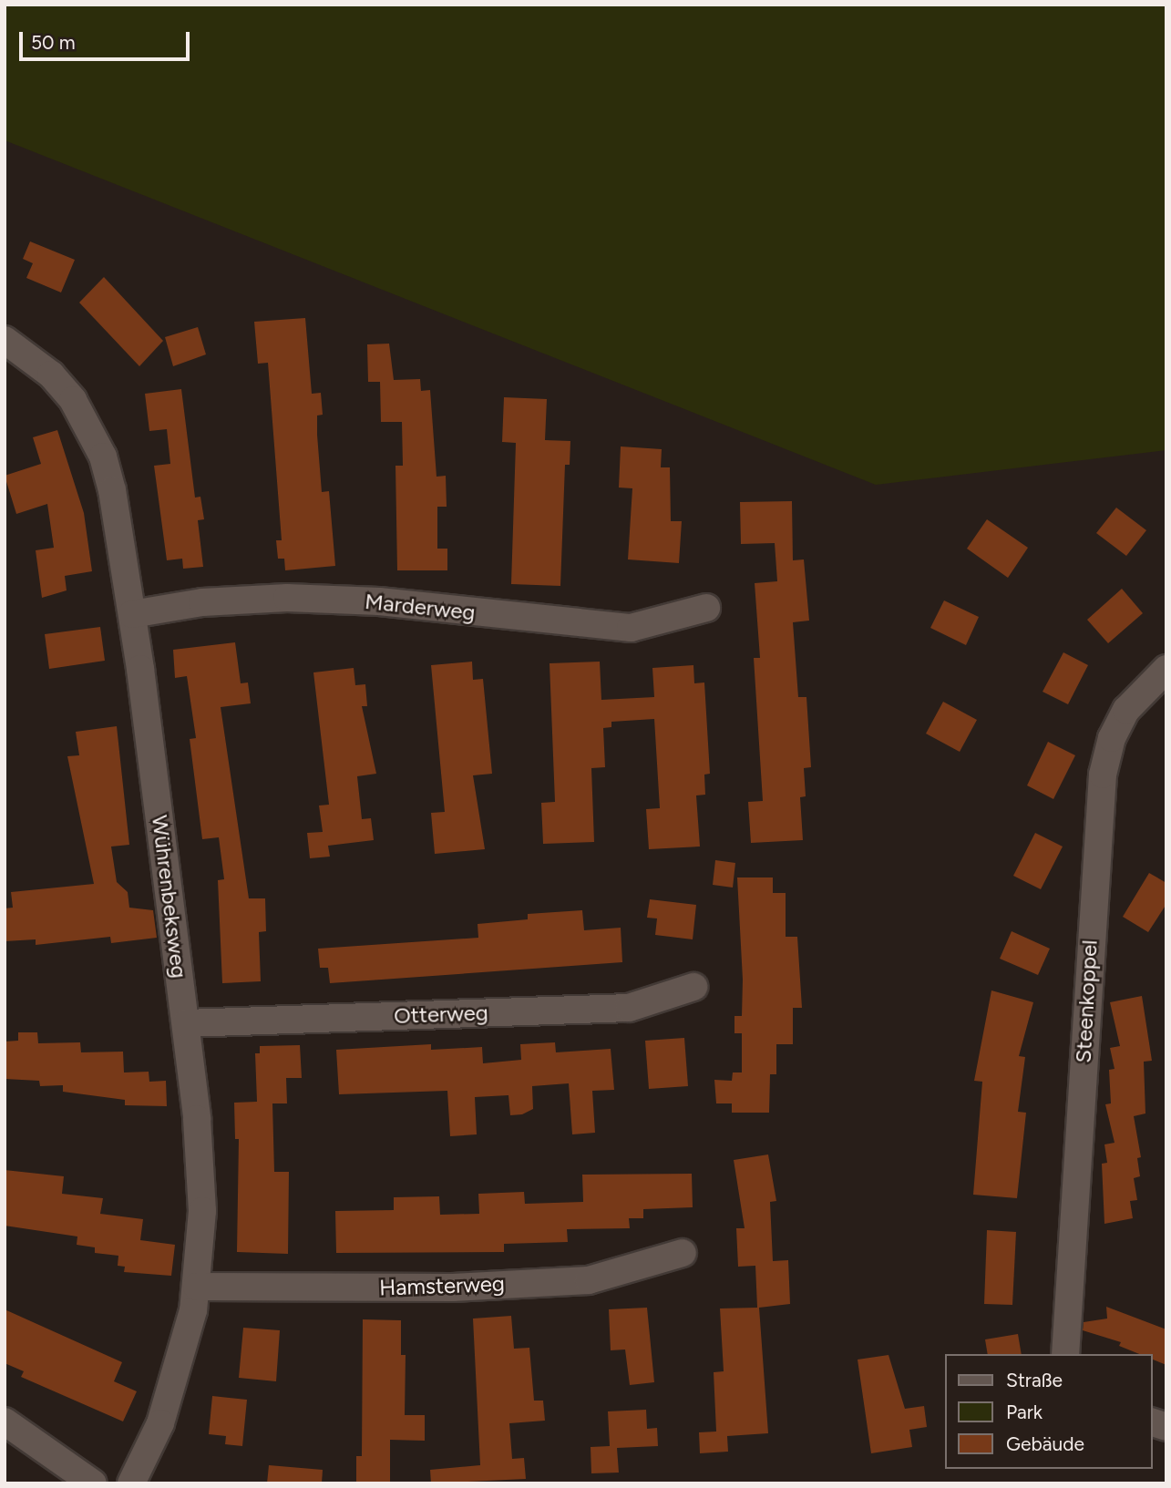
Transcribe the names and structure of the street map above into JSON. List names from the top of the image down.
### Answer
{
  "streets": {
    "street": [
      "Marderweg",
      "Wührenbeksweg",
      "Steenkoppel",
      "Otterweg",
      "Hamsterweg"
    ]
  },
  "crossings": [
    ["Marderweg", "Wührenbeksweg"],
    ["Wührenbeksweg", "Otterweg"],
    ["Wührenbeksweg", "Hamsterweg"]
  ],
  "legend": ["Straße", "Park", "Gebäude"],
  "scale_bar": "50 m"
}
